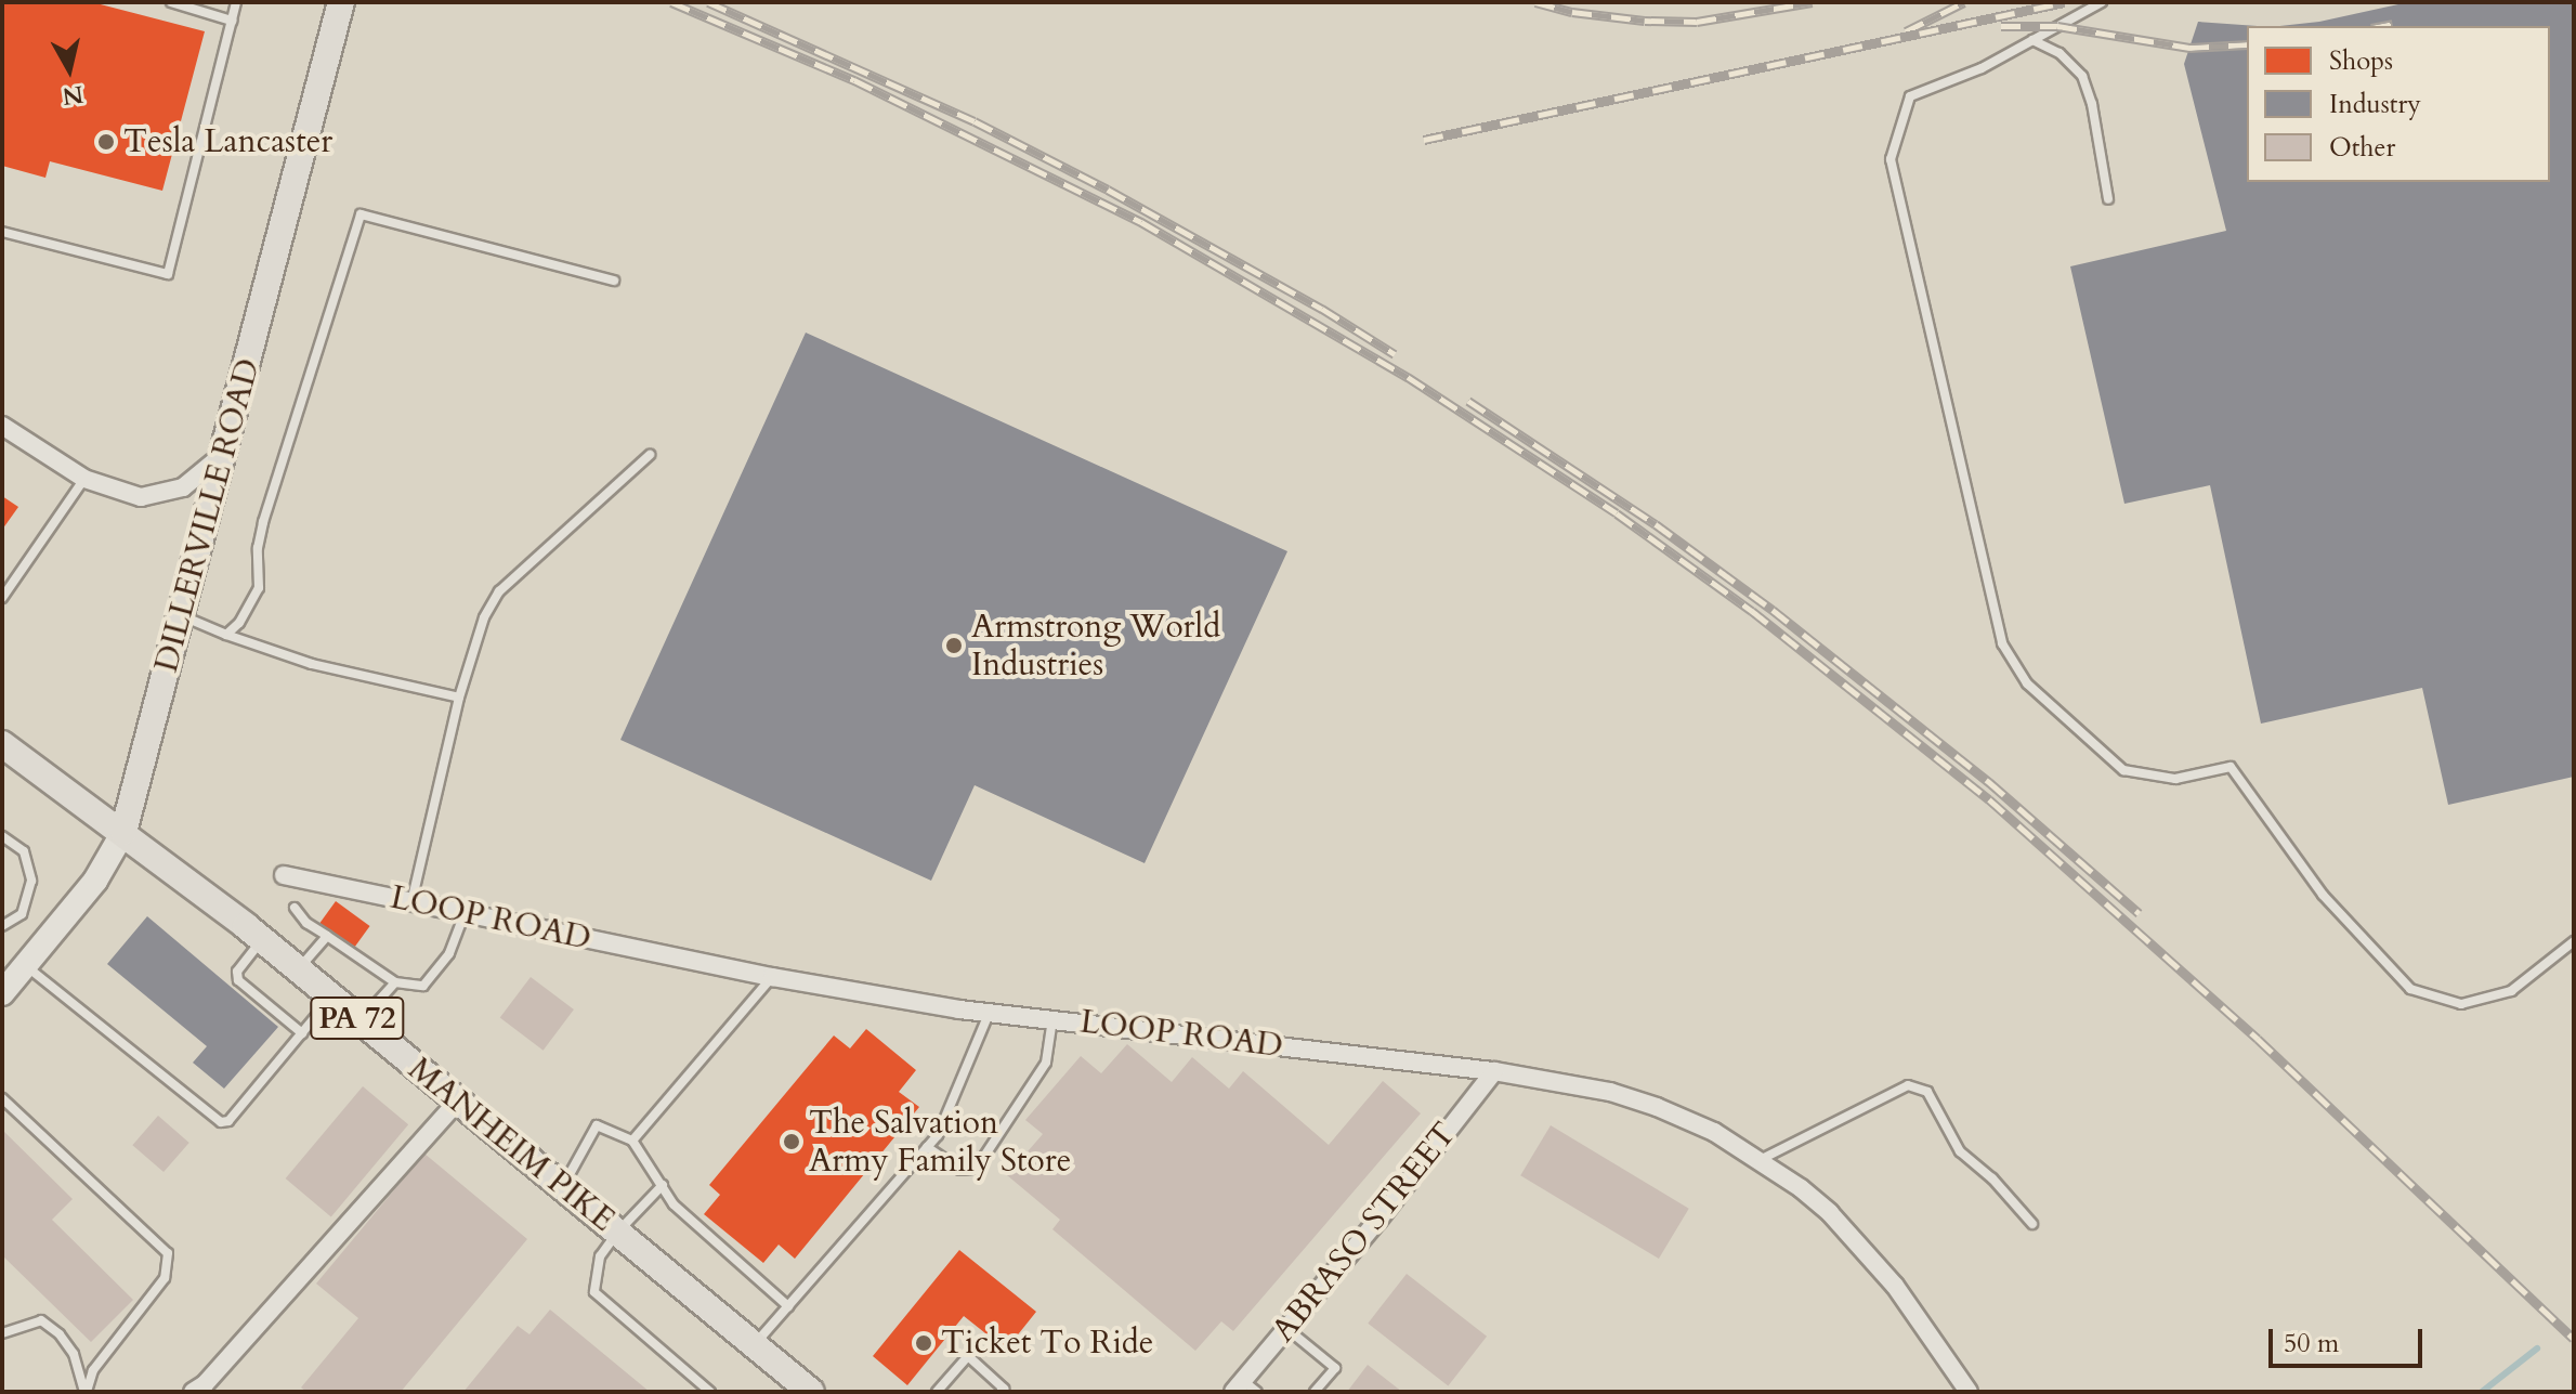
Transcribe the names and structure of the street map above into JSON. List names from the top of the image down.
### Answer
{
  "streets": {
    "main road": ["DILLERVILLE ROAD", "PA 72", "MANHEIM PIKE"],
    "street": ["LOOP ROAD", "ABRASO STREET"]
  },
  "crossings": [
    ["DILLERVILLE ROAD", "MANHEIM PIKE"],
    ["LOOP ROAD", "ABRASO STREET"]
  ],
  "places": [
    "Tesla Lancaster",
    "Armstrong World Industries",
    "The Salvation Army Family Store",
    "Ticket To Ride"
  ],
  "legend": ["Shops", "Industry", "Other"],
  "scale_bar": "50 m",
  "north": "bottom"
}
